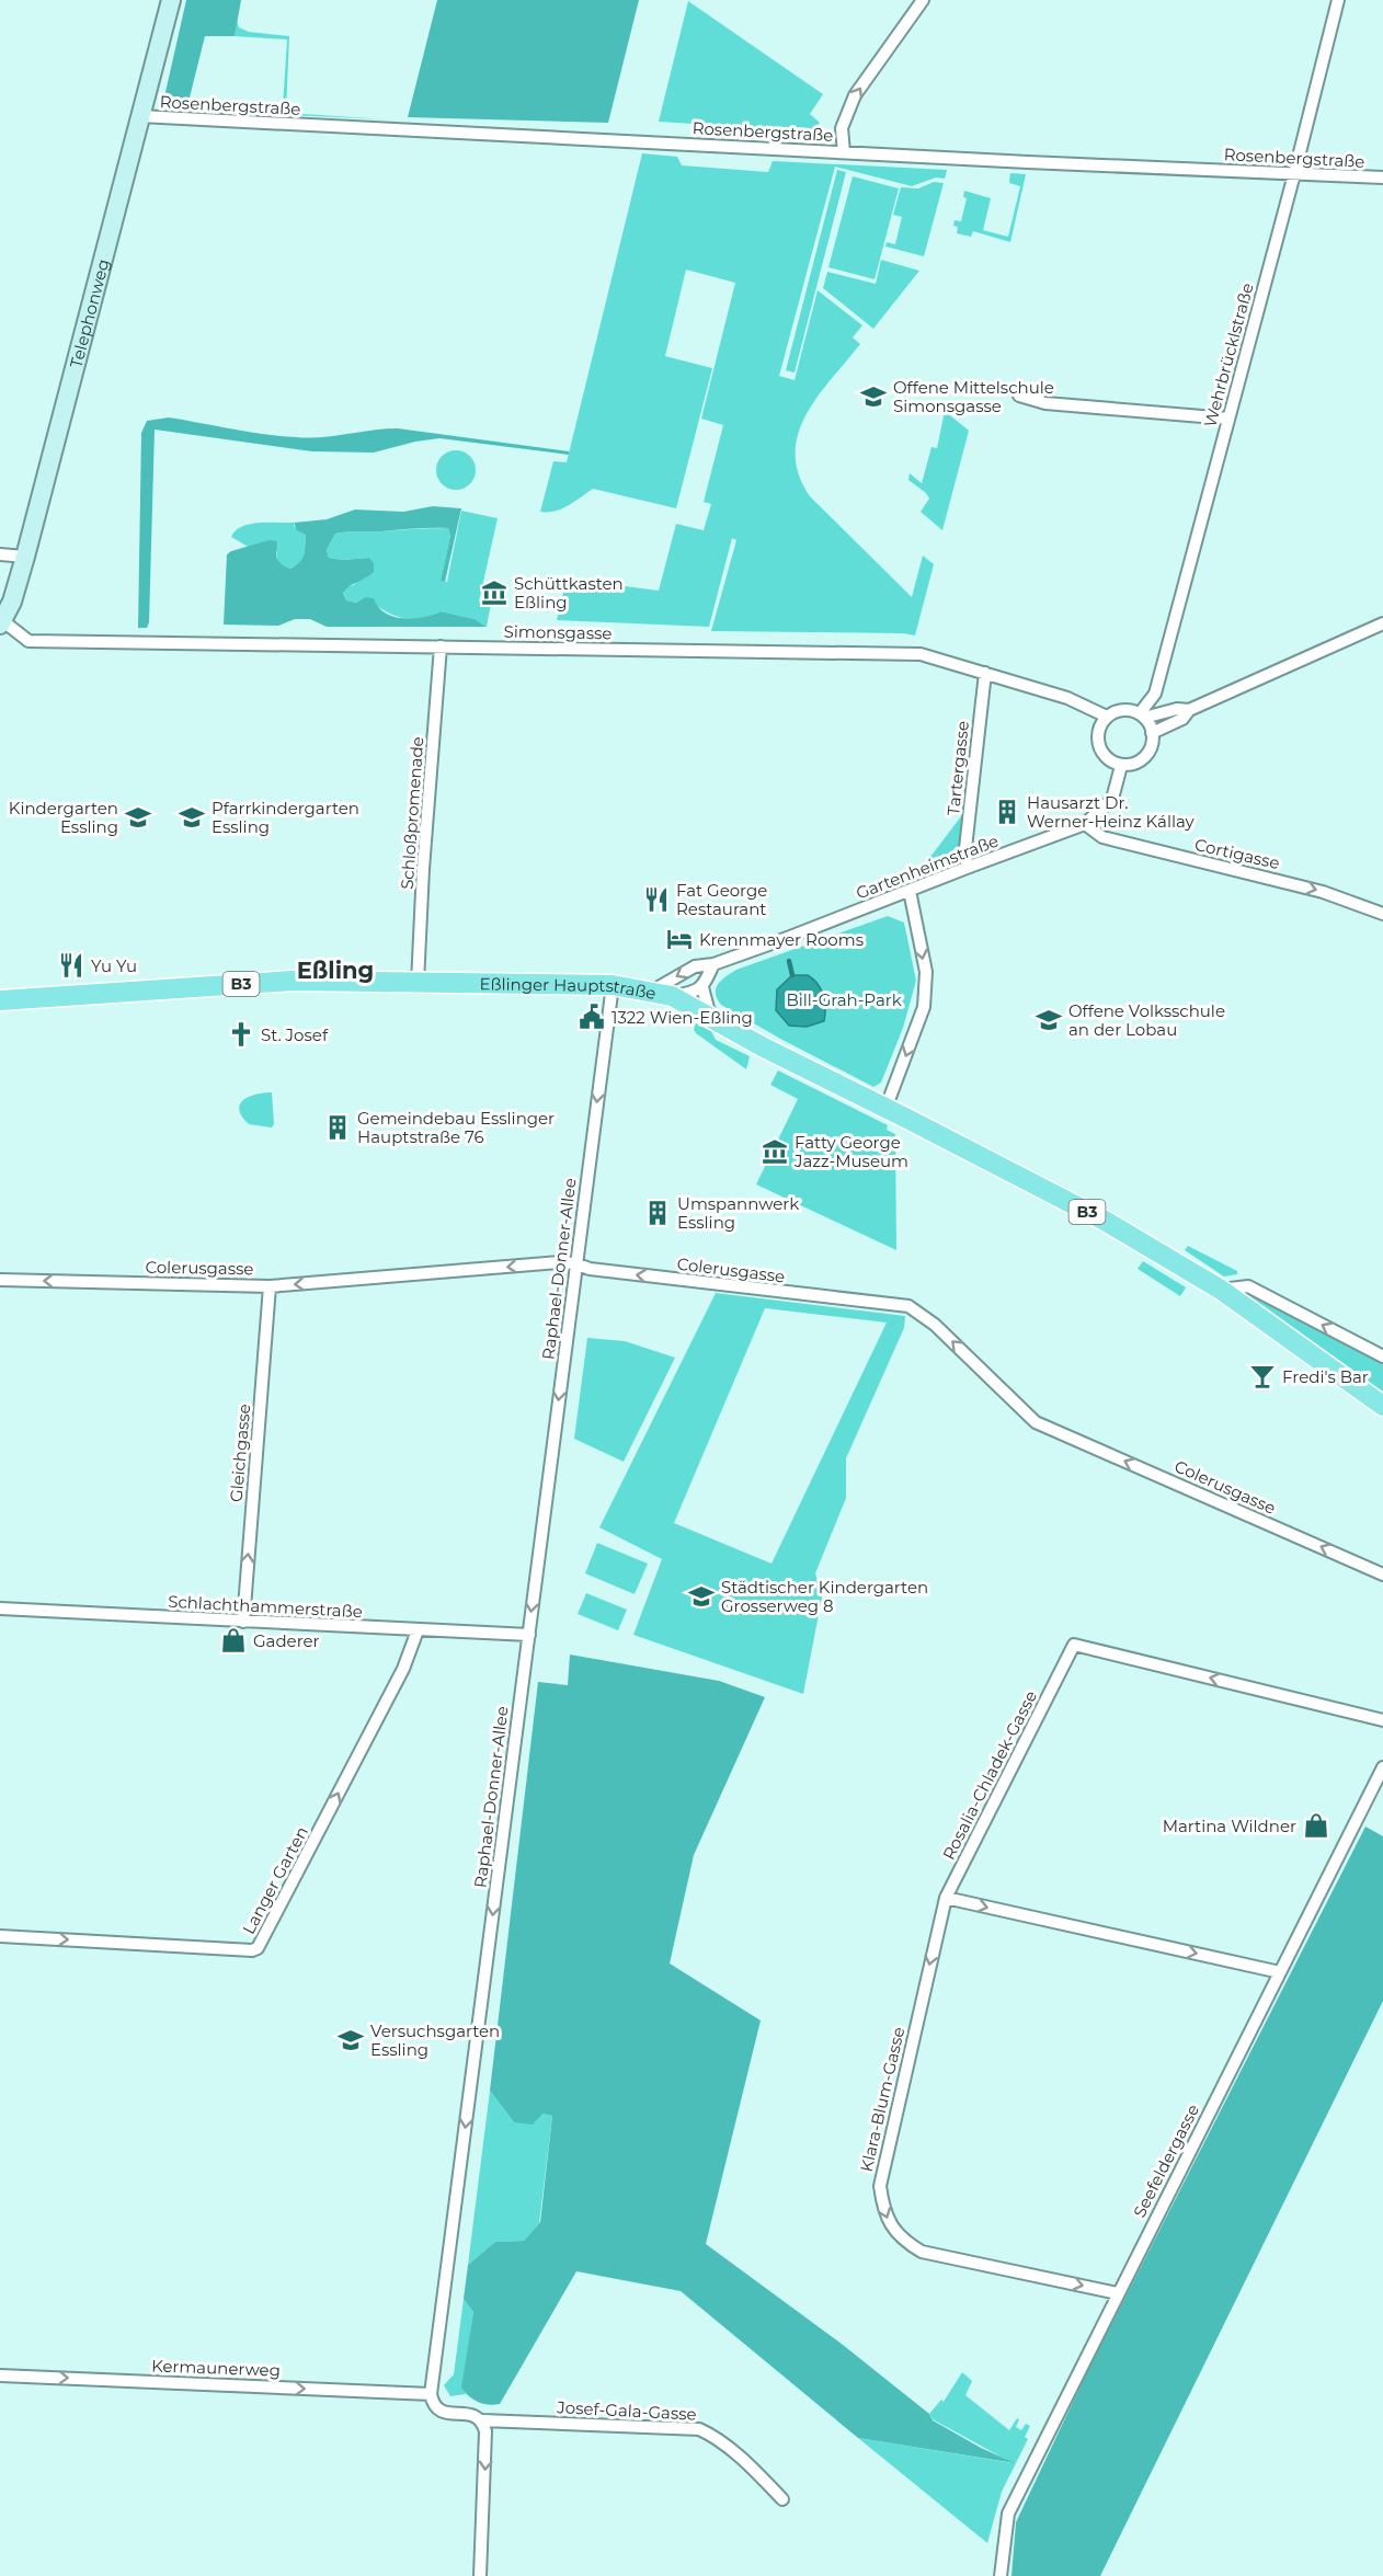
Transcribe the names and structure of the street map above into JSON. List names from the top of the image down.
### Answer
{
  "streets": {
    "main road": ["B3", "Eßlinger Hauptstraße"],
    "street": [
      "Rosenbergstraße",
      "Telephonweg",
      "Wehrbrücklstraße",
      "Simonsgasse",
      "Tartergasse",
      "Schloßpromenade",
      "Cortigasse",
      "Gartenheimstraße",
      "Colerusgasse",
      "Raphael-Donner-Allee",
      "Gleichgasse",
      "Schlachthammerstraße",
      "Rosalia-Chladek-Gasse",
      "Langer Garten",
      "Klara-Blum-Gasse",
      "Seefeldergasse",
      "Kermaunerweg",
      "Josef-Gala-Gasse"
    ]
  },
  "crossings": [
    ["Rosenbergstraße", "Telephonweg"],
    ["Rosenbergstraße", "Wehrbrücklstraße"],
    ["Telephonweg", "Simonsgasse"],
    ["Wehrbrücklstraße", "Simonsgasse"],
    ["Wehrbrücklstraße", "Gartenheimstraße"],
    ["Simonsgasse", "Tartergasse"],
    ["Simonsgasse", "Schloßpromenade"],
    ["Simonsgasse", "Gartenheimstraße"],
    ["Tartergasse", "Gartenheimstraße"],
    ["Schloßpromenade", "Eßlinger Hauptstraße"],
    ["Cortigasse", "Gartenheimstraße"],
    ["Gartenheimstraße", "Eßlinger Hauptstraße"],
    ["Eßlinger Hauptstraße", "Raphael-Donner-Allee"],
    ["Colerusgasse", "Raphael-Donner-Allee"],
    ["Colerusgasse", "Gleichgasse"],
    ["Raphael-Donner-Allee", "Schlachthammerstraße"],
    ["Raphael-Donner-Allee", "Kermaunerweg"],
    ["Gleichgasse", "Schlachthammerstraße"],
    ["Schlachthammerstraße", "Langer Garten"],
    ["Rosalia-Chladek-Gasse", "Klara-Blum-Gasse"],
    ["Klara-Blum-Gasse", "Seefeldergasse"]
  ],
  "one_way": [
    "Cortigasse",
    "Colerusgasse",
    "Raphael-Donner-Allee",
    "Gleichgasse",
    "Langer Garten",
    "Kermaunerweg"
  ],
  "districts": ["Eßling"],
  "parks": ["Bill-Grah-Park"],
  "places": {
    "school or university": [
      "Offene Mittelschule Simonsgasse",
      "Kindergarten Essling",
      "Pfarrkindergarten Essling",
      "Offene Volksschule an der Lobau",
      "Städtischer Kindergarten Grosserweg 8",
      "Versuchsgarten Essling"
    ],
    "museum": ["Schüttkasten Eßling", "Fatty George Jazz-Museum"],
    "building": ["Hausarzt Dr. Werner-Heinz Kállay", "Gemeindebau Esslinger Hauptstraße 76", "Umspannwerk Essling"],
    "restaurant": ["Fat George Restaurant", "Yu Yu"],
    "hotel": ["Krennmayer Rooms"],
    "public building": ["1322 Wien-Eßling"],
    "church": ["St. Josef"],
    "bar": ["Fredi's Bar"],
    "shop": ["Gaderer", "Martina Wildner"]
  }
}
